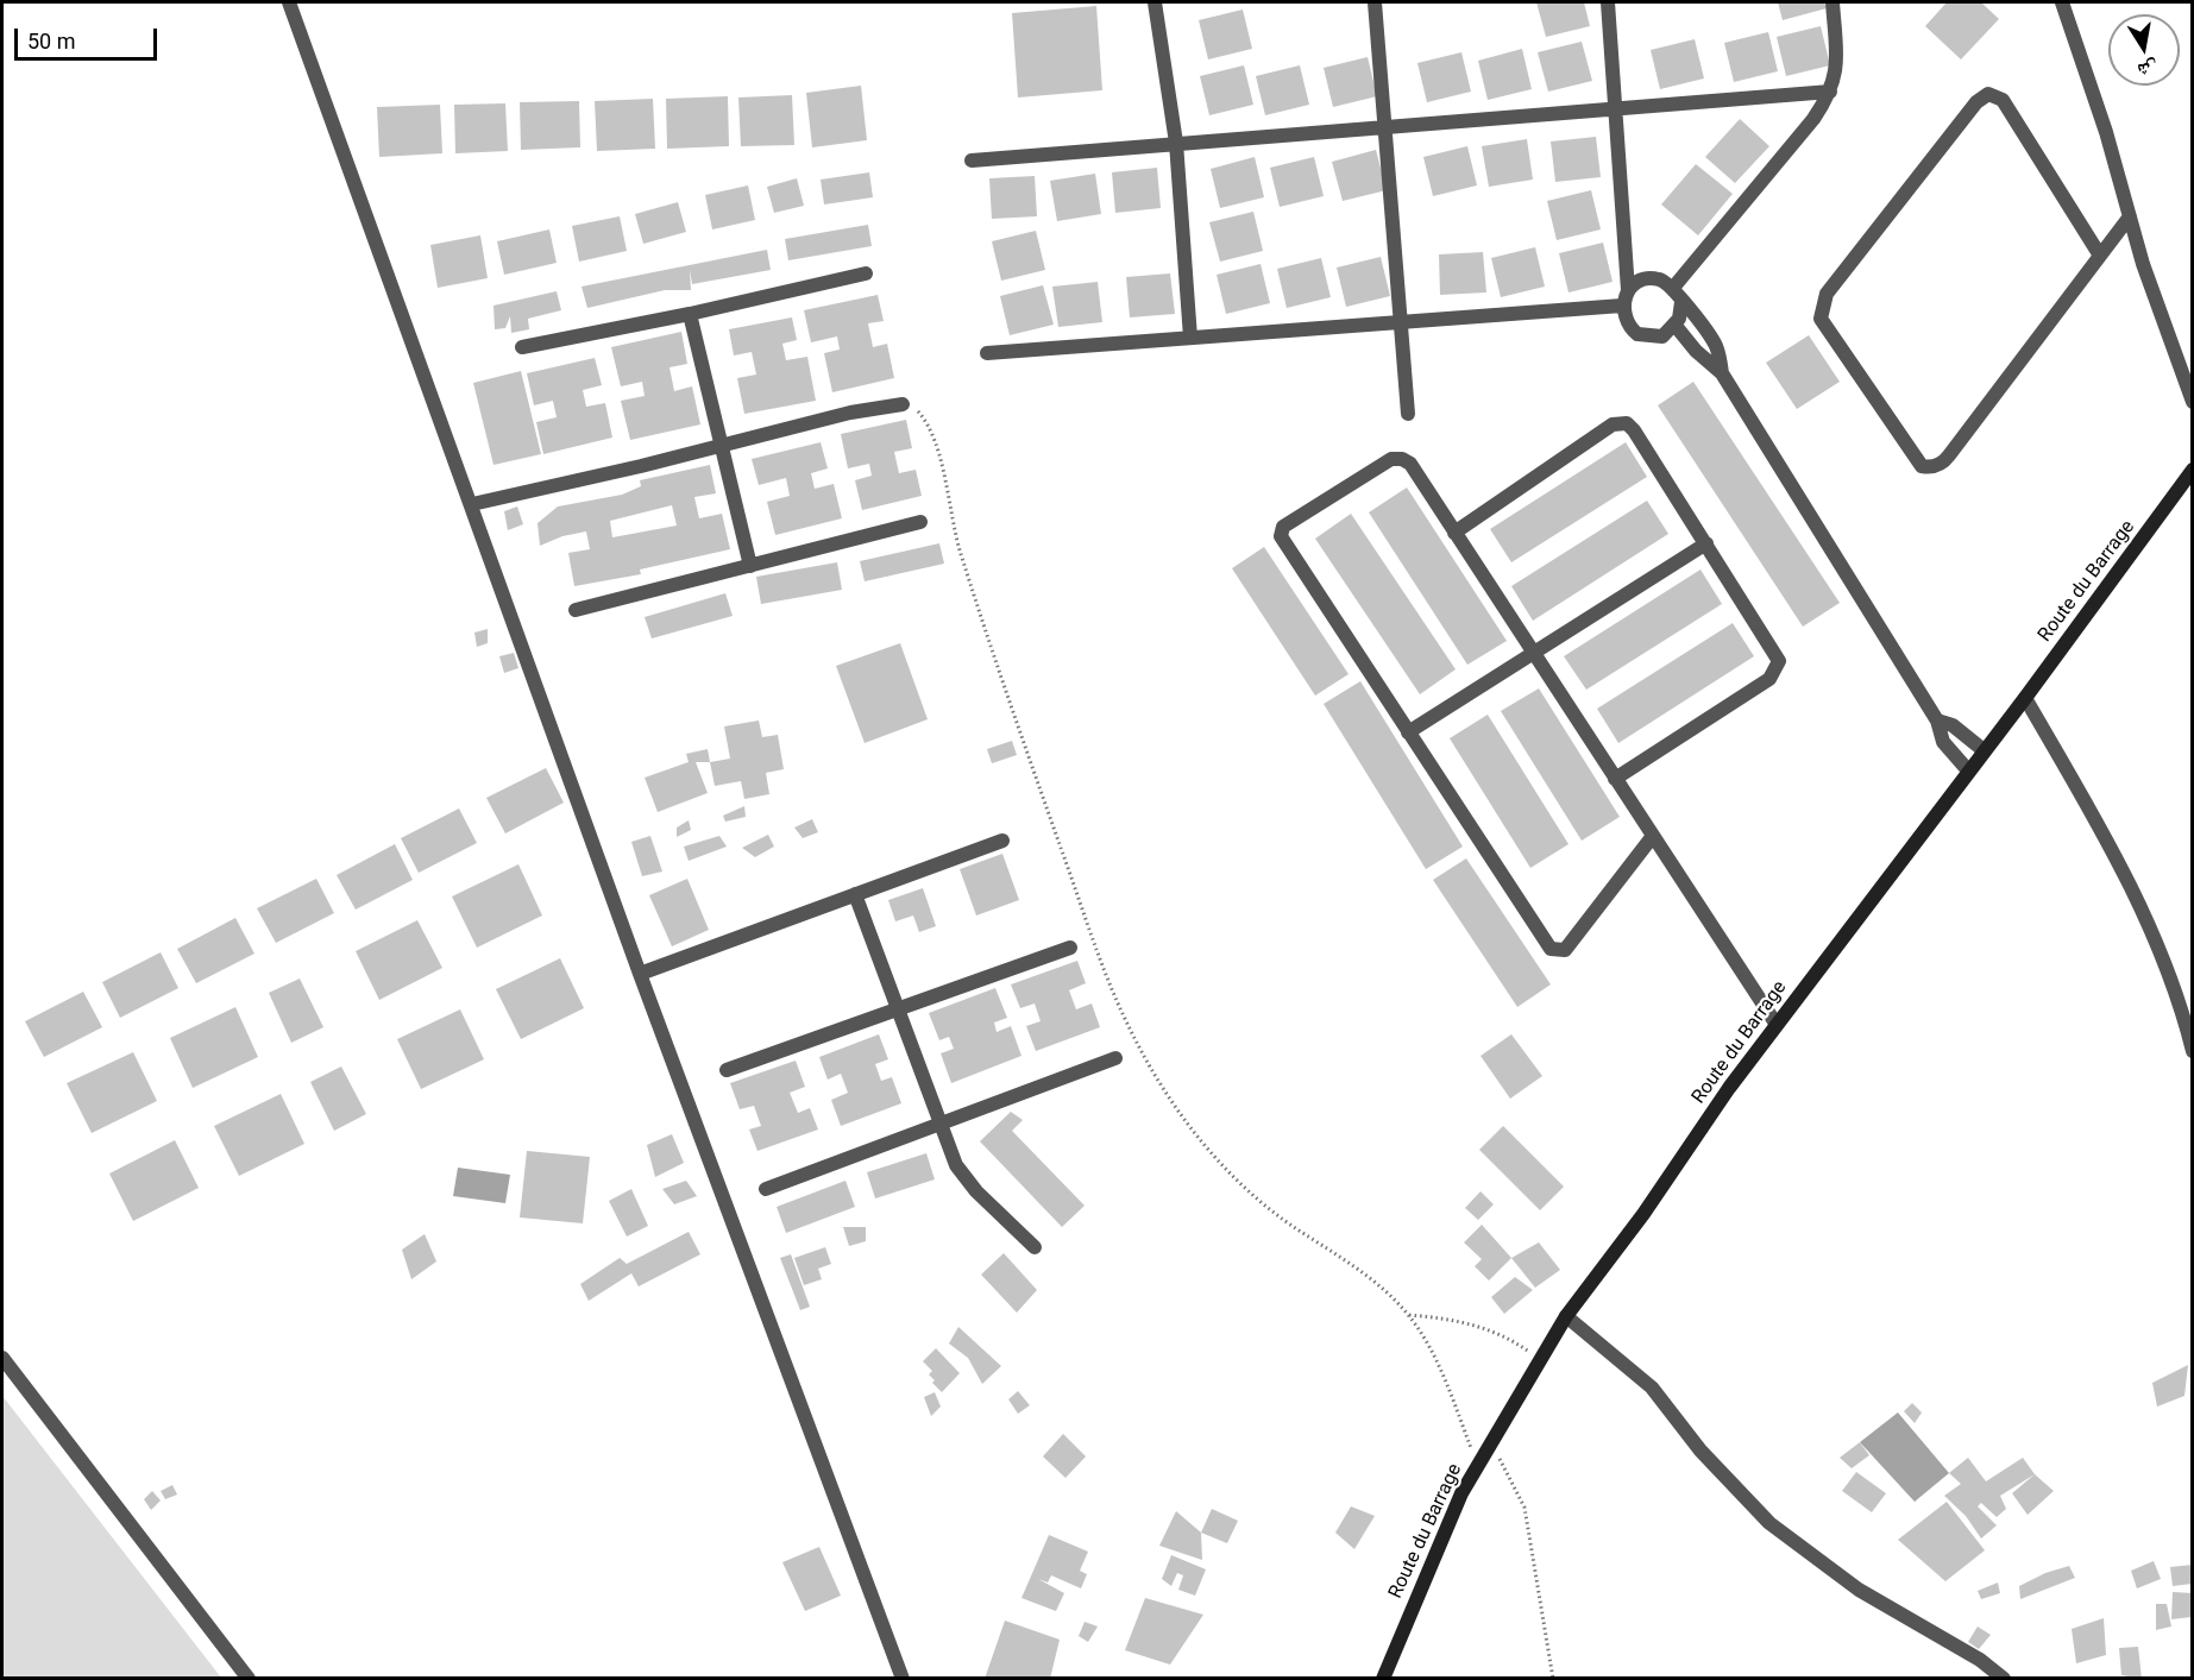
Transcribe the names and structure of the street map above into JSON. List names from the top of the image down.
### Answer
{
  "streets": {
    "main road": ["Route du Barrage"]
  },
  "scale_bar": "50 m",
  "north": "bottom"
}
